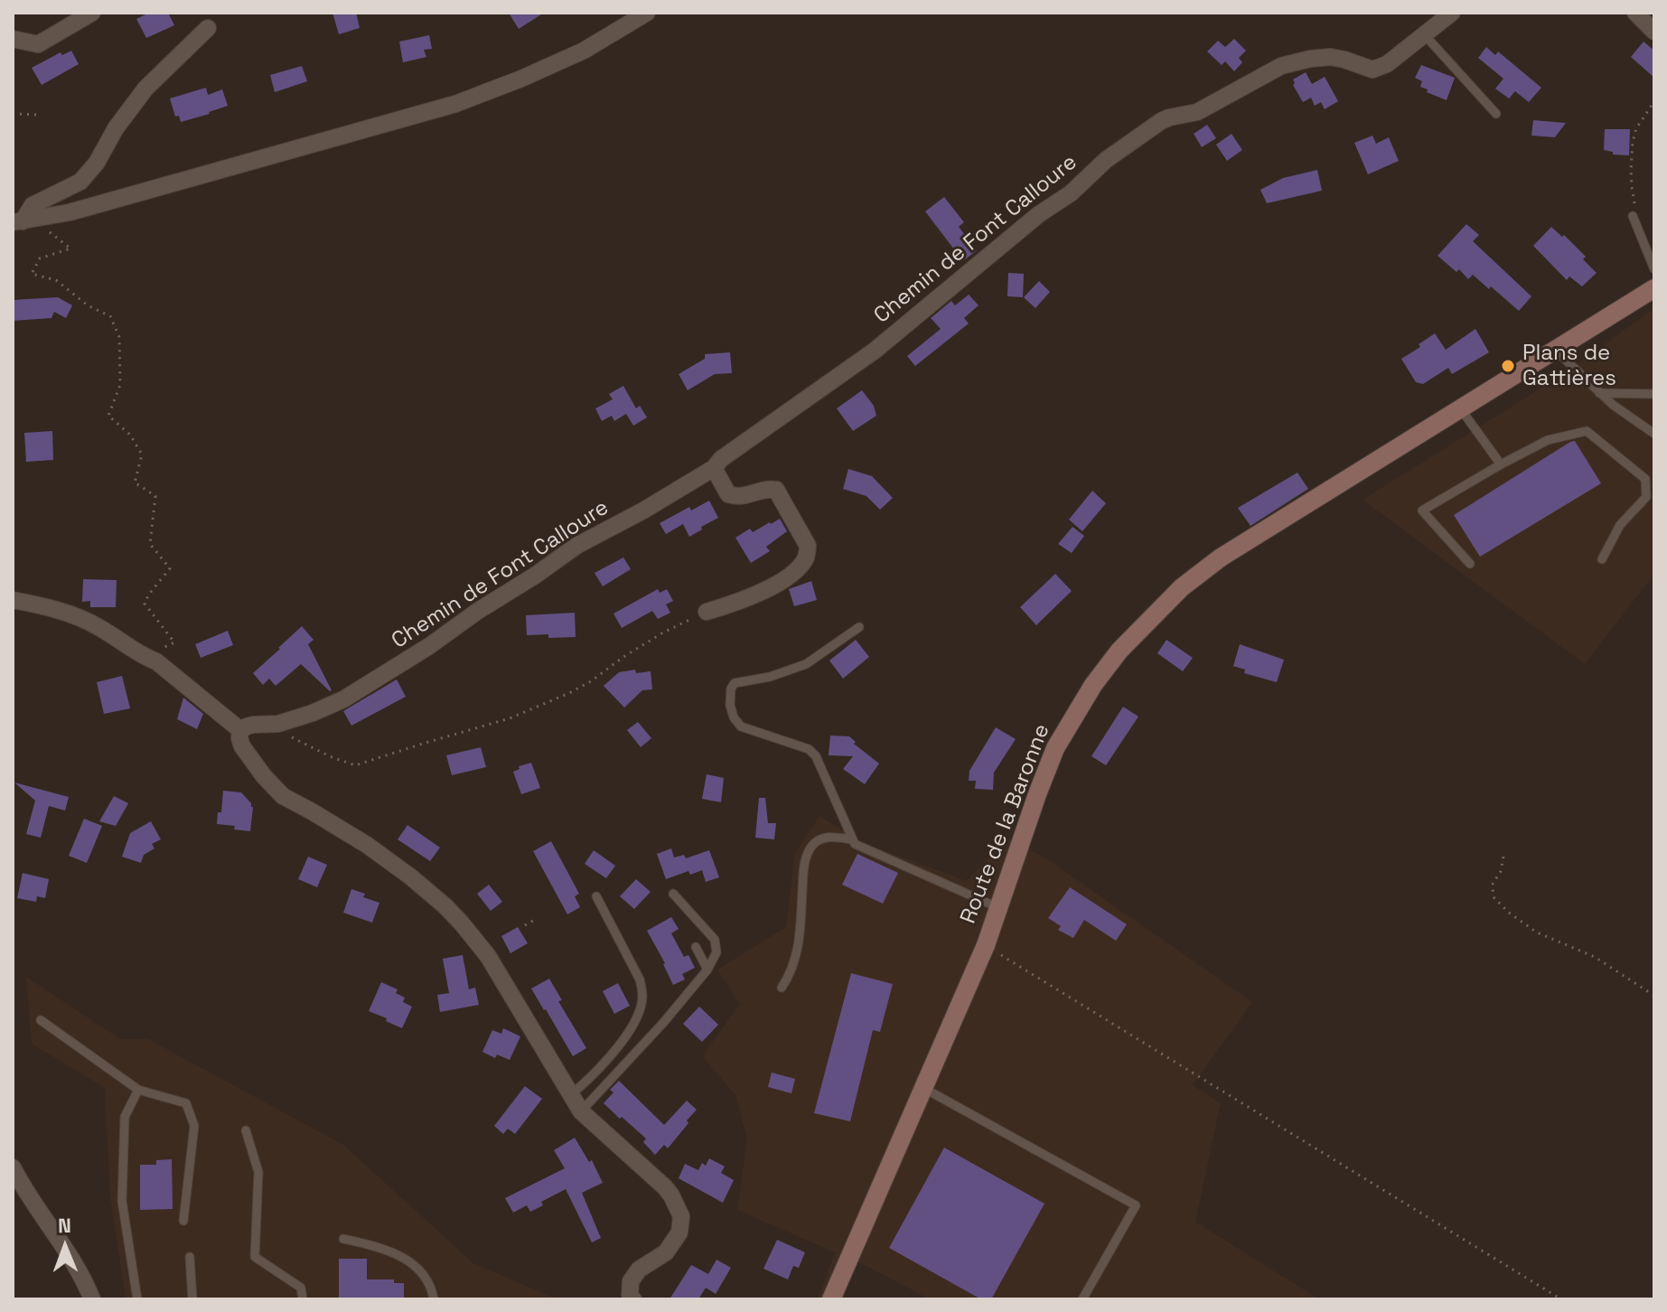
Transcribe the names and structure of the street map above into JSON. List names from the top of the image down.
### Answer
{
  "streets": {
    "main road": ["Route de la Baronne"],
    "street": ["Chemin de Font Calloure"]
  },
  "places": ["Plans de Gattières"],
  "north": "top"
}
